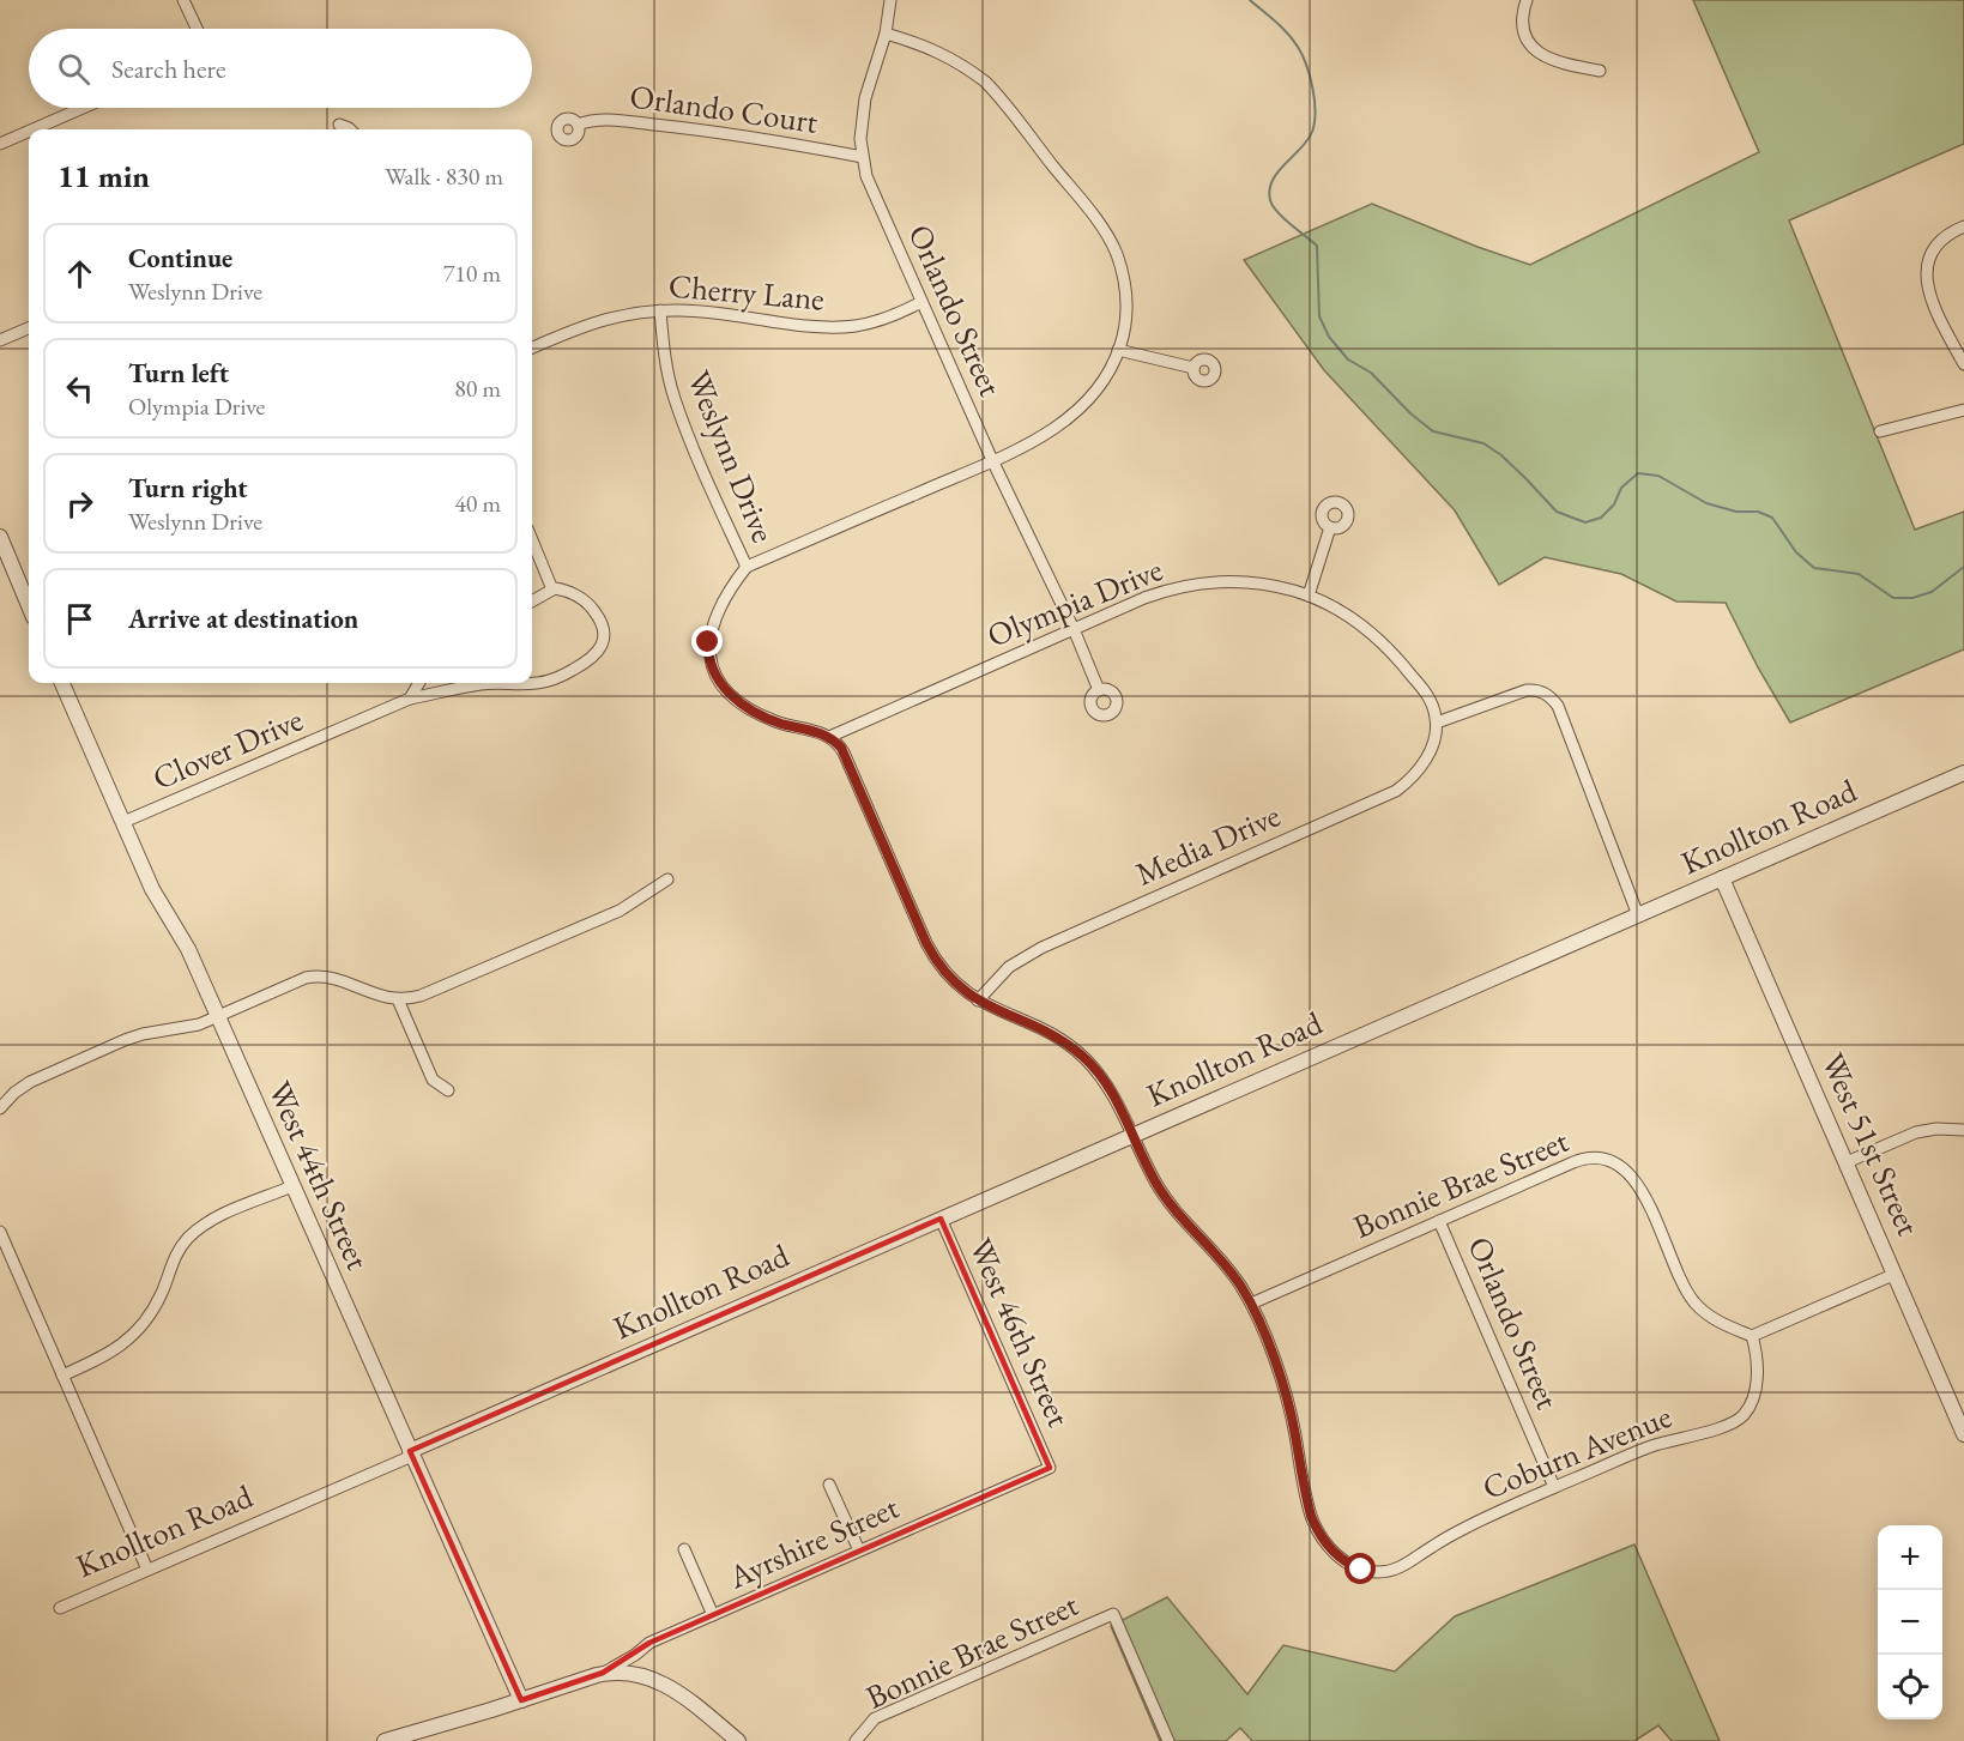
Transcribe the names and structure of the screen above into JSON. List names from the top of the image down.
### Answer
{
  "streets": {
    "street": [
      "Orlando Court",
      "Cherry Lane",
      "Orlando Street",
      "Weslynn Drive",
      "Olympia Drive",
      "Clover Drive",
      "Knollton Road",
      "Media Drive",
      "West 51st Street",
      "West 44th Street",
      "Bonnie Brae Street",
      "West 46th Street",
      "Coburn Avenue",
      "Ayrshire Street"
    ]
  },
  "crossings": [
    ["Orlando Court", "Orlando Street"],
    ["Cherry Lane", "Orlando Street"],
    ["Cherry Lane", "Weslynn Drive"],
    ["Orlando Street", "Olympia Drive"],
    ["Orlando Street", "Bonnie Brae Street"],
    ["Orlando Street", "Coburn Avenue"],
    ["Weslynn Drive", "Olympia Drive"],
    ["Olympia Drive", "Media Drive"],
    ["Clover Drive", "West 44th Street"],
    ["Knollton Road", "West 51st Street"],
    ["Knollton Road", "West 44th Street"],
    ["Knollton Road", "West 46th Street"],
    ["Bonnie Brae Street", "Coburn Avenue"],
    ["West 46th Street", "Ayrshire Street"]
  ],
  "page": {
    "search": "Search here",
    "heading": ["11 min", "Walk · 830 m"],
    "list": [
      ["Continue", "Weslynn Drive", "710 m"],
      ["Turn left", "Olympia Drive", "80 m"],
      ["Turn right", "Weslynn Drive", "40 m"],
      "Arrive at destination"
    ],
    "map_buttons": ["+", "−"]
  }
}
